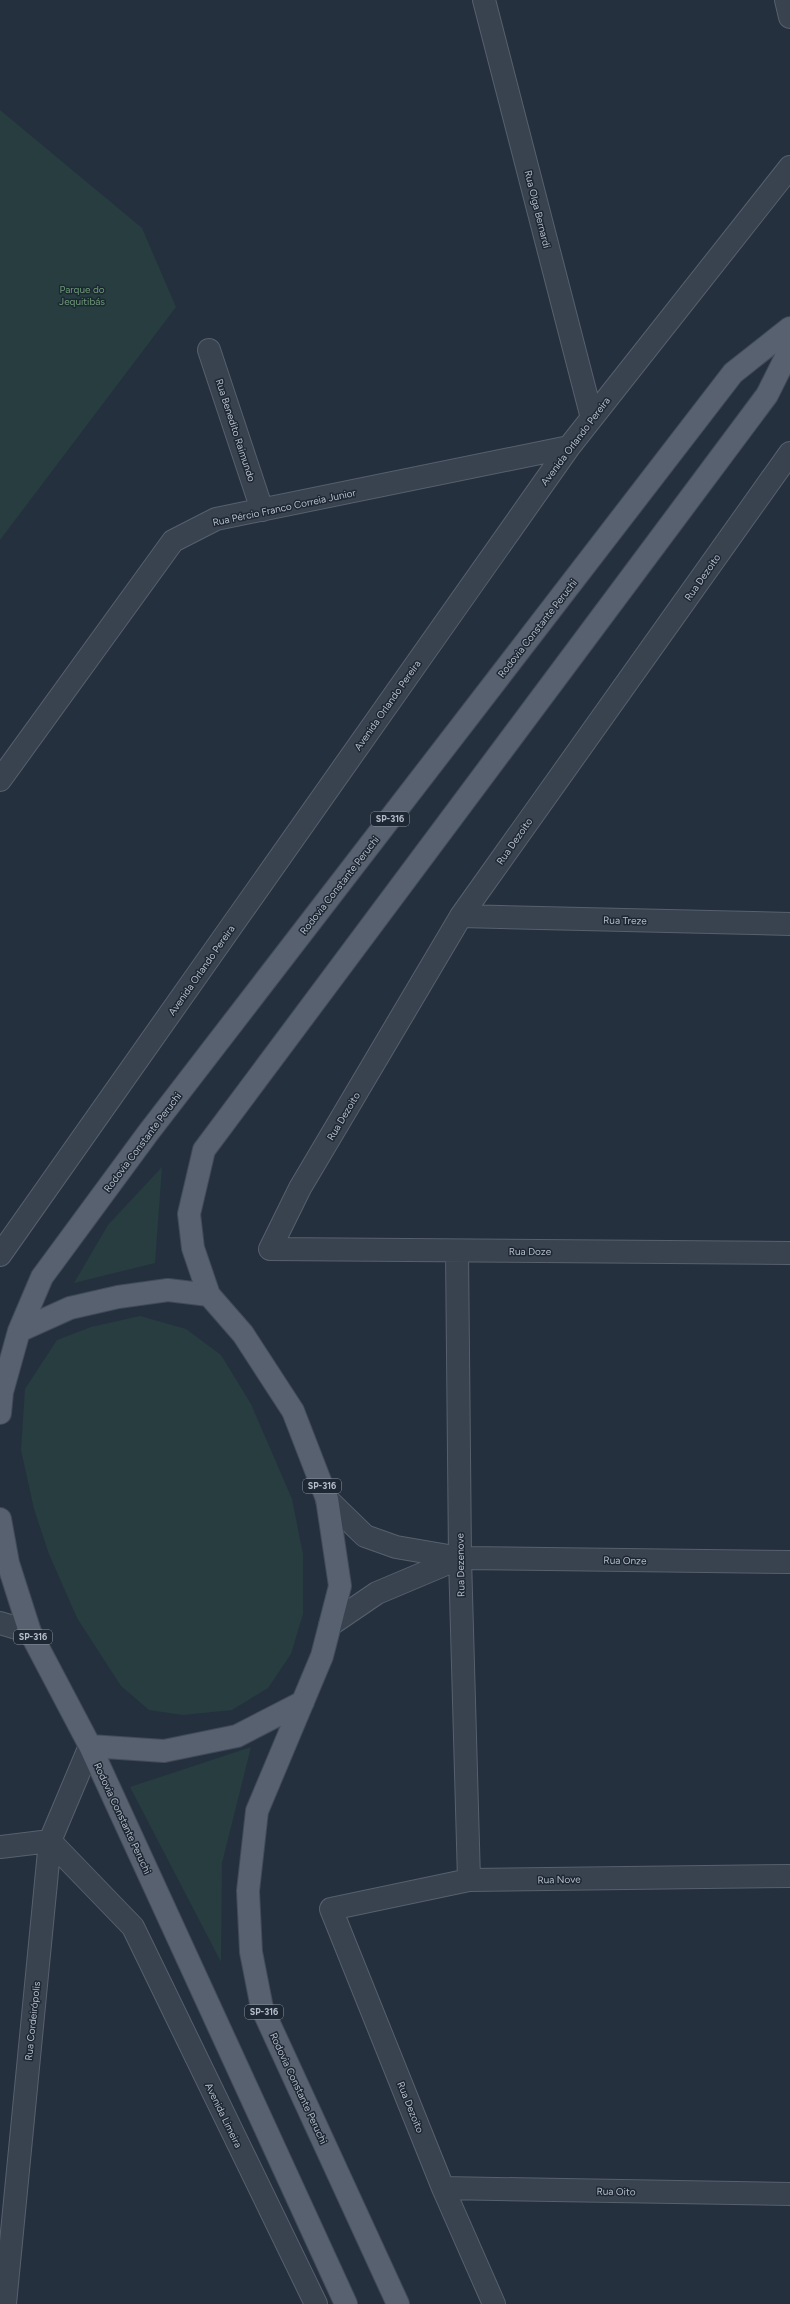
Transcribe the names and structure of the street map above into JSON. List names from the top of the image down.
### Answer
{
  "streets": {
    "main road": ["Rodovia Constante Peruchi", "SP-316"],
    "street": [
      "Rua Olga Bernardi",
      "Rua Benedito Raimundo",
      "Avenida Orlando Pereira",
      "Rua Pércio Franco Correia Junior",
      "Rua Dezoito",
      "Rua Treze",
      "Rua Doze",
      "Rua Onze",
      "Rua Dezenove",
      "Rua Nove",
      "Rua Cordeirópolis",
      "Avenida Limeira",
      "Rua Oito"
    ]
  },
  "crossings": [
    ["Rua Olga Bernardi", "Avenida Orlando Pereira"],
    ["Rua Benedito Raimundo", "Rua Pércio Franco Correia Junior"],
    ["Avenida Orlando Pereira", "Rua Pércio Franco Correia Junior"],
    ["Rua Dezoito", "Rua Treze"],
    ["Rua Dezoito", "Rua Doze"],
    ["Rua Dezoito", "Rua Nove"],
    ["Rua Dezoito", "Rua Oito"],
    ["Rodovia Constante Peruchi", "SP-316"],
    ["Rodovia Constante Peruchi", "Rua Cordeirópolis"],
    ["SP-316", "Rua Cordeirópolis"],
    ["Rua Doze", "Rua Dezenove"],
    ["Rua Onze", "Rua Dezenove"],
    ["Rua Dezenove", "Rua Nove"],
    ["Rua Cordeirópolis", "Avenida Limeira"]
  ],
  "parks": ["Parque do Jequitibás"]
}
